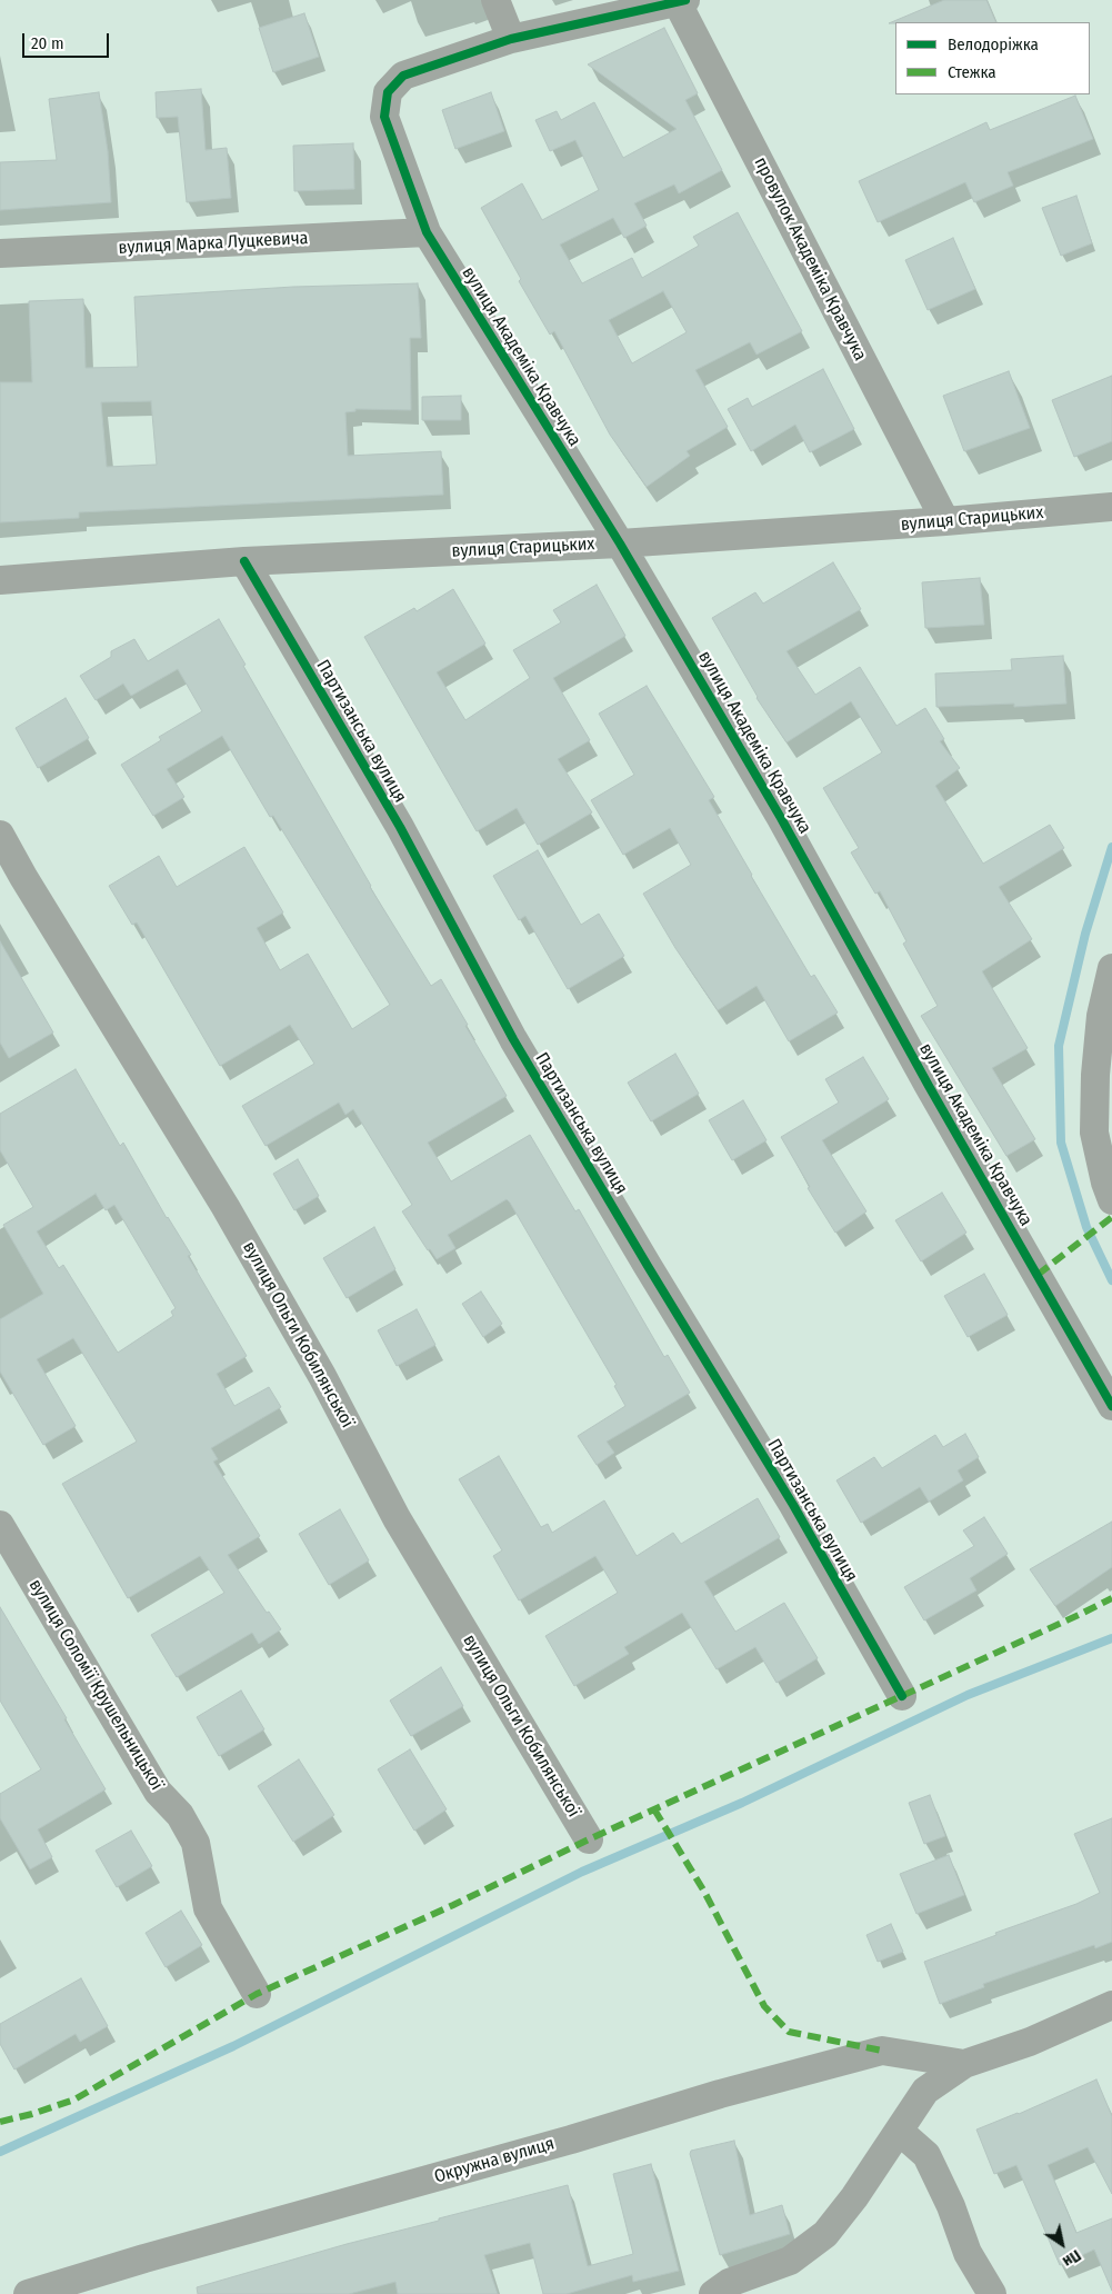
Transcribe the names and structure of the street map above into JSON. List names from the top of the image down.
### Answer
{
  "streets": {
    "street": [
      "вулиця Марка Луцкевича",
      "провулок Академіка Кравчука",
      "вулиця Академіка Кравчука",
      "вулиця Старицьких",
      "Партизанська вулиця",
      "вулиця Ольги Кобилянської",
      "вулиця Соломії Крушельницької",
      "Окружна вулиця"
    ]
  },
  "crossings": [
    ["вулиця Марка Луцкевича", "вулиця Академіка Кравчука"],
    ["провулок Академіка Кравчука", "вулиця Старицьких"],
    ["вулиця Академіка Кравчука", "вулиця Старицьких"],
    ["вулиця Старицьких", "Партизанська вулиця"]
  ],
  "legend": ["Велодоріжка", "Стежка"],
  "scale_bar": "20 m",
  "north": "bottom right"
}
